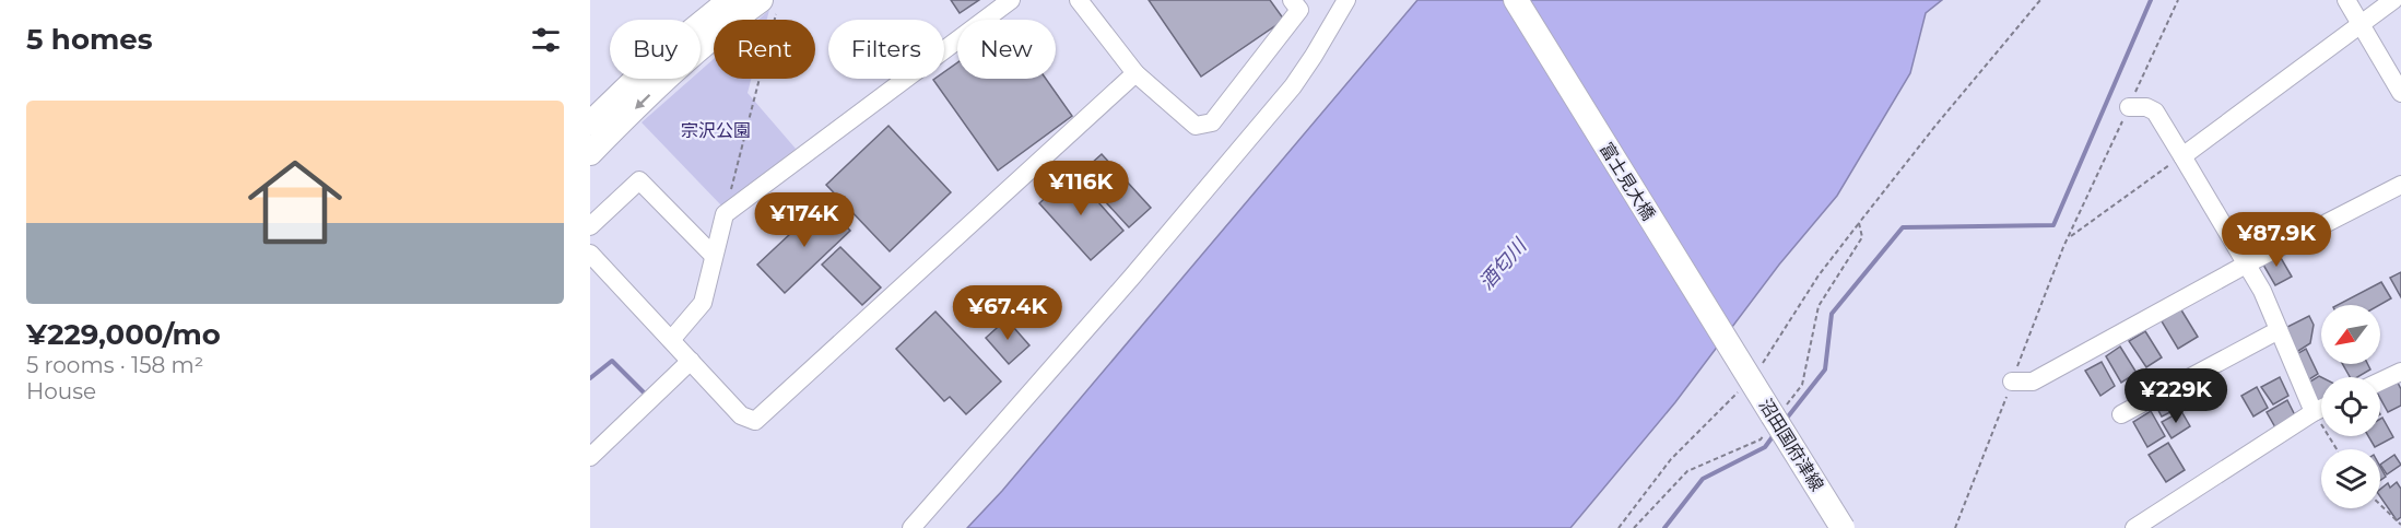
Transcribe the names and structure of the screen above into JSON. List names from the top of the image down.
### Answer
{
  "streets": {
    "main road": ["富士見大橋", "沼田国府津線"]
  },
  "crossings": [
    ["富士見大橋", "沼田国府津線"]
  ],
  "water": ["酒匂川"],
  "parks": ["宗沢公園"],
  "north": "bottom left",
  "page": {
    "heading": "5 homes",
    "chip": [
      "Buy",
      "Rent",
      "Filters",
      "New"
    ],
    "list": [
      {
        "name": "¥229,000/mo",
        "note": "5 rooms · 158 m² · House"
      }
    ],
    "price": [
      "¥116K",
      "¥174K",
      "¥87.9K",
      "¥67.4K",
      "¥229K"
    ]
  }
}
